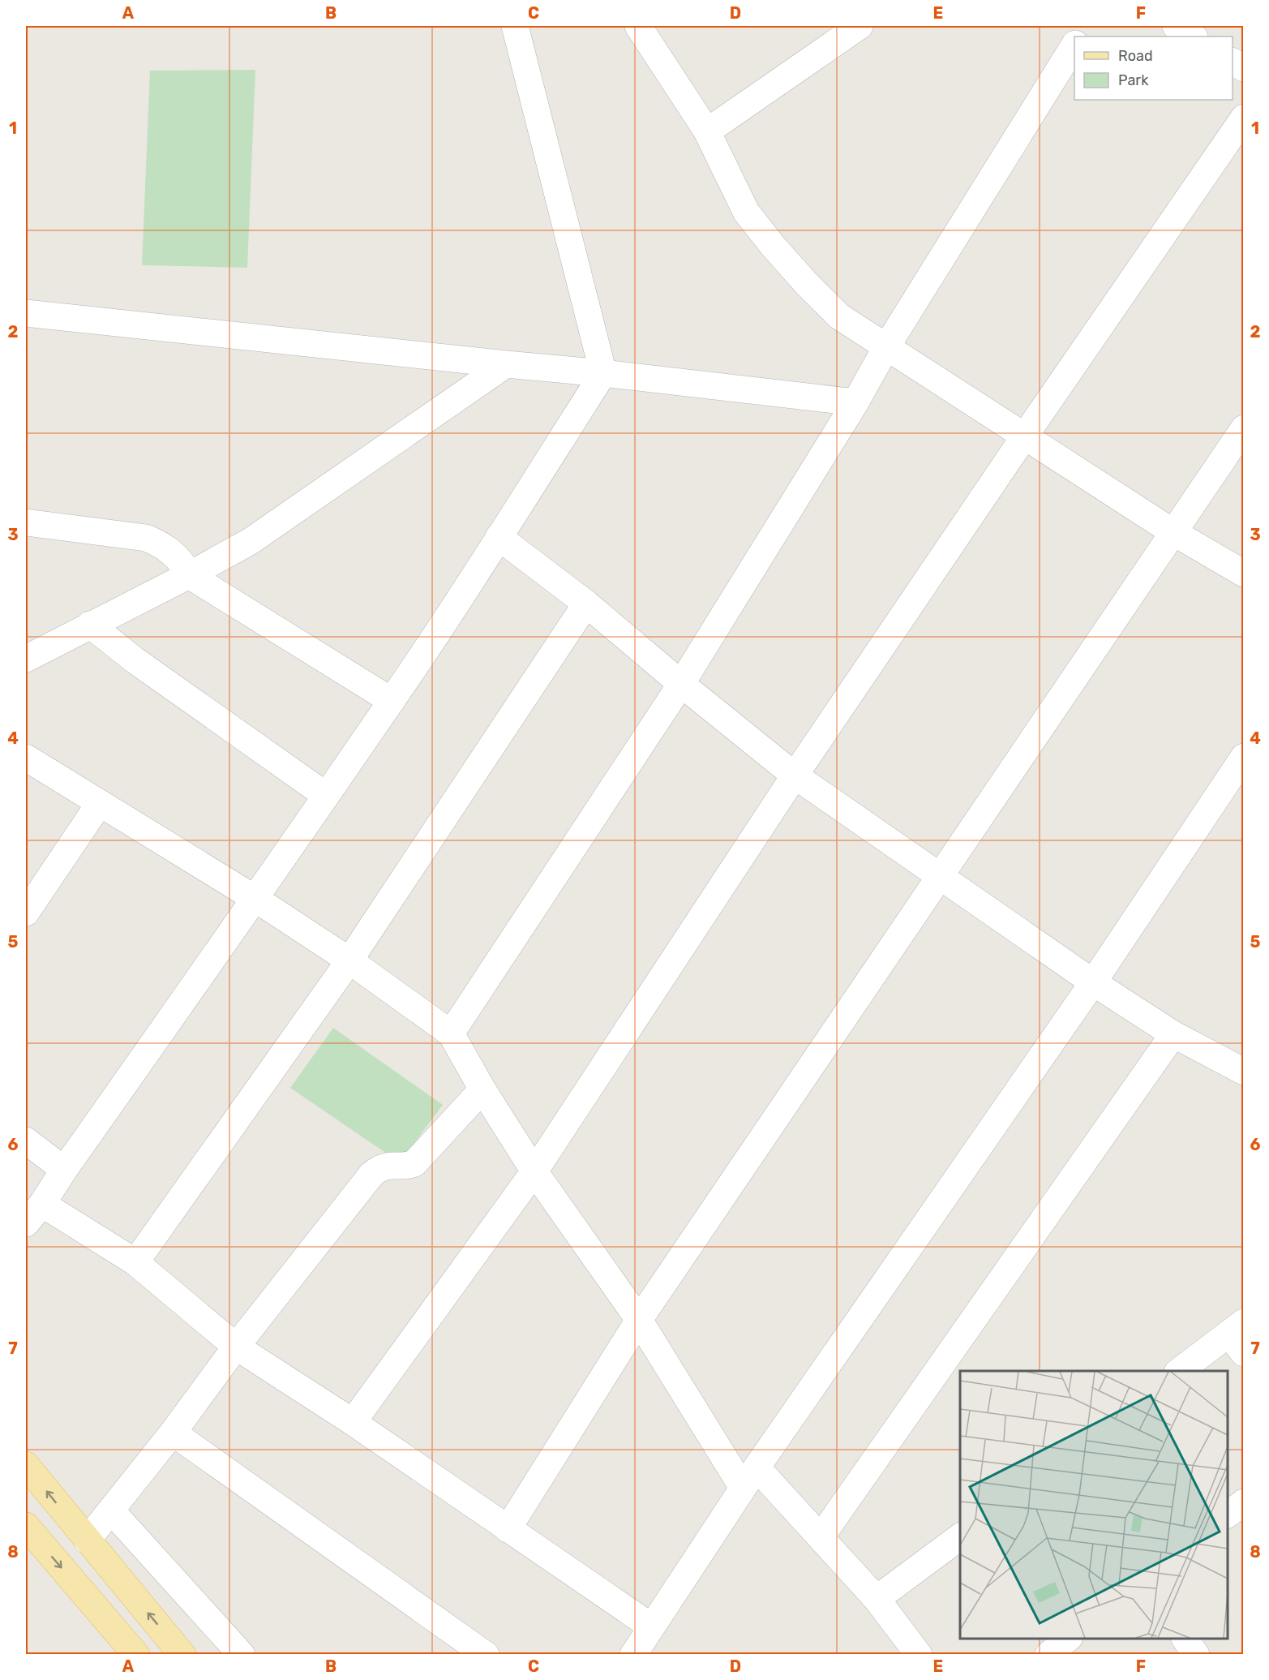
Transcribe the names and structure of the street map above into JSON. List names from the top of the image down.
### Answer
{
  "legend": ["Road", "Park"],
  "grid": {
    "columns": [
      "A",
      "B",
      "C",
      "D",
      "E",
      "F"
    ],
    "rows": [
      "1",
      "2",
      "3",
      "4",
      "5",
      "6",
      "7",
      "8"
    ]
  }
}
